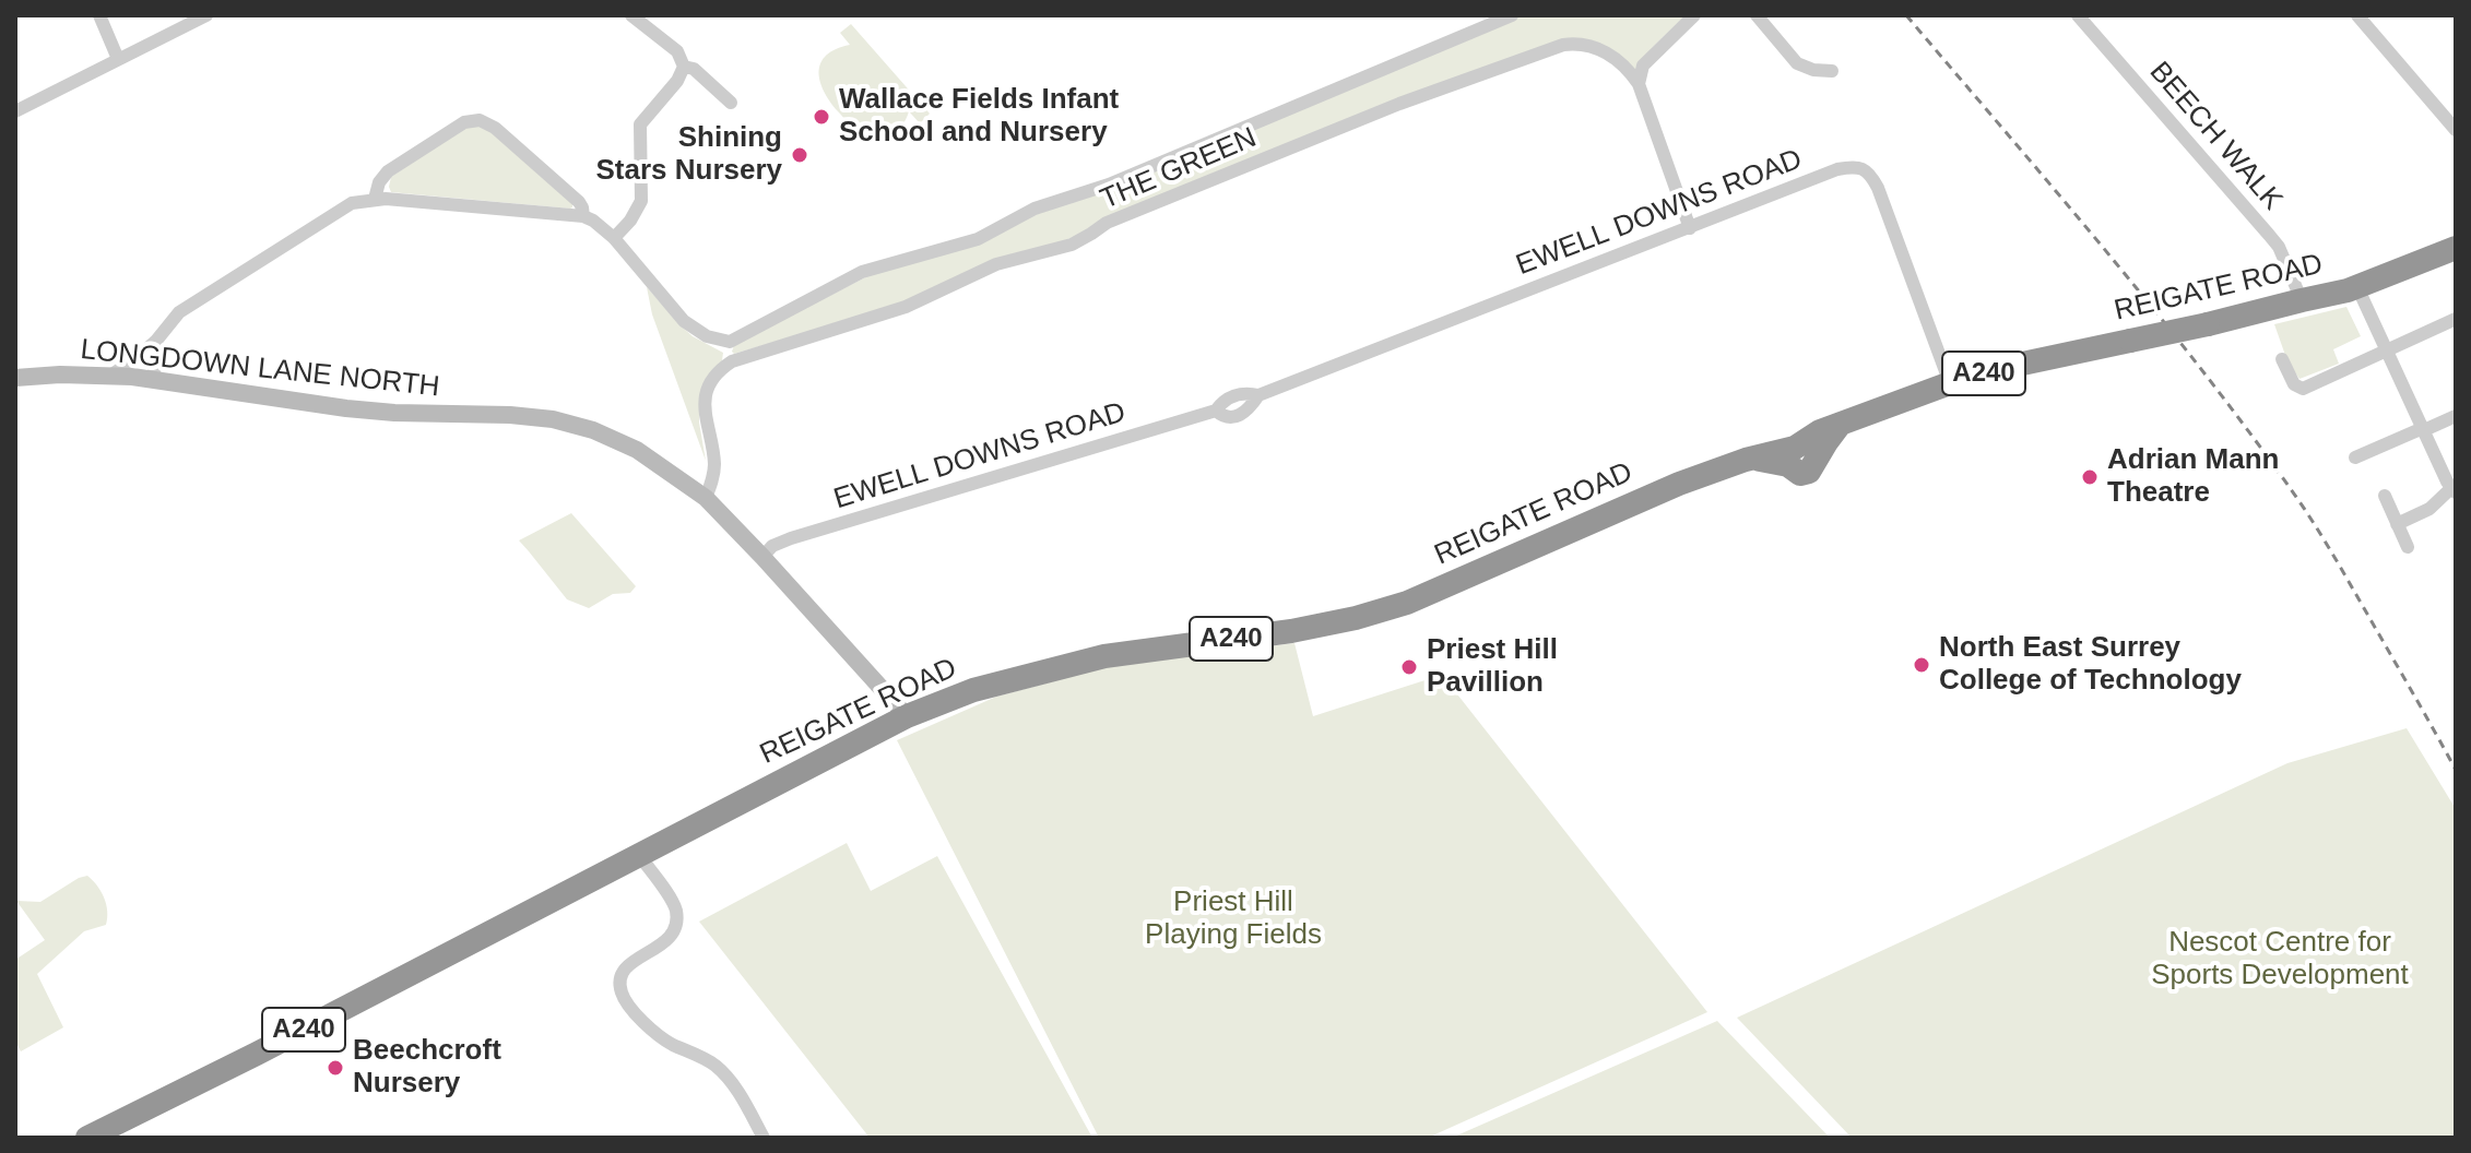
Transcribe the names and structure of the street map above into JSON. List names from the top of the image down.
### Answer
{
  "streets": {
    "highway": ["REIGATE ROAD", "A240"],
    "street": [
      "BEECH WALK",
      "THE GREEN",
      "EWELL DOWNS ROAD",
      "LONGDOWN LANE NORTH"
    ]
  },
  "crossings": [
    ["BEECH WALK", "REIGATE ROAD"],
    ["THE GREEN", "EWELL DOWNS ROAD"],
    ["EWELL DOWNS ROAD", "REIGATE ROAD"],
    ["EWELL DOWNS ROAD", "LONGDOWN LANE NORTH"],
    ["REIGATE ROAD", "LONGDOWN LANE NORTH"]
  ],
  "parks": ["Priest Hill Playing Fields", "Nescot Centre for Sports Development"],
  "places": [
    "Wallace Fields Infant School and Nursery",
    "Shining Stars Nursery",
    "Adrian Mann Theatre",
    "North East Surrey College of Technology",
    "Priest Hill Pavillion",
    "Beechcroft Nursery"
  ]
}
